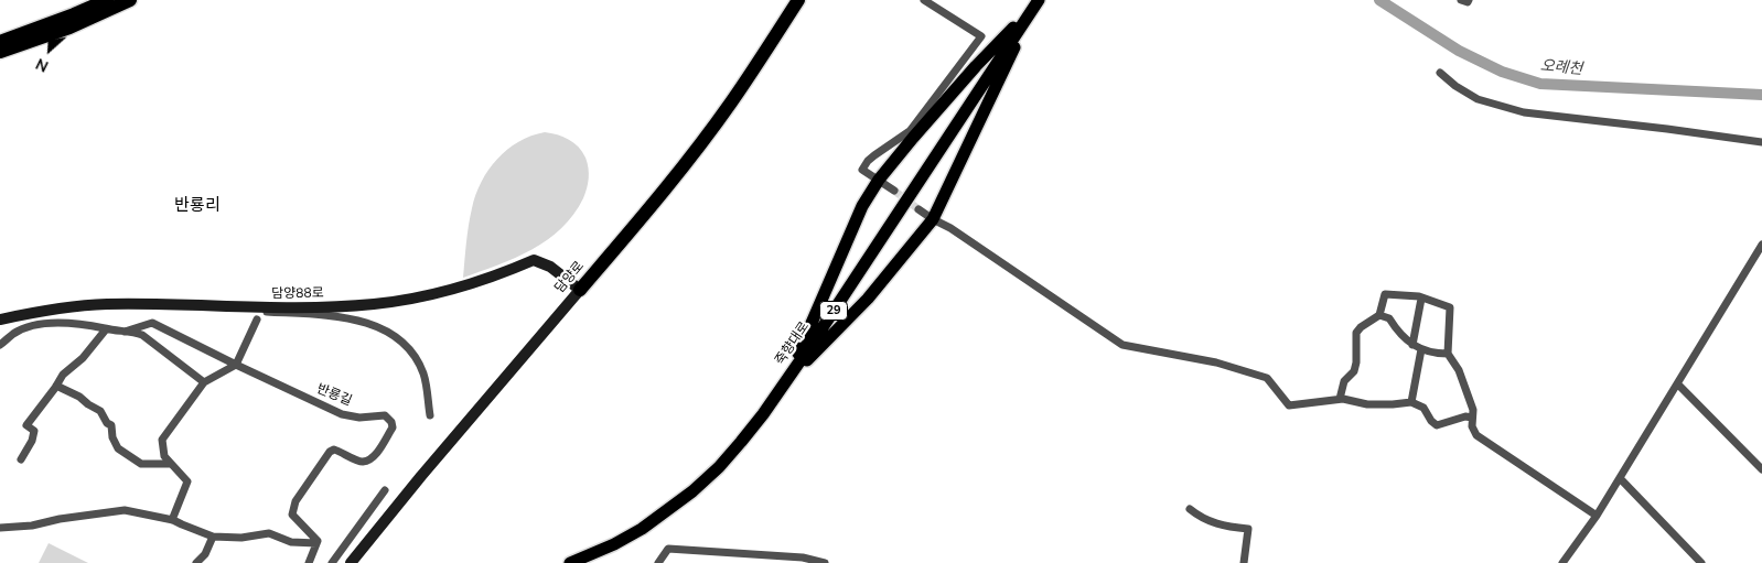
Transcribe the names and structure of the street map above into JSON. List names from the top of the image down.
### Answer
{
  "streets": {
    "highway": ["담양로"],
    "main road": ["담양88로", "29", "죽향대로"],
    "street": ["반룡길"]
  },
  "crossings": [
    ["담양로", "담양88로"]
  ],
  "districts": ["반룡리"],
  "water": ["오례천"],
  "north": "bottom left"
}
